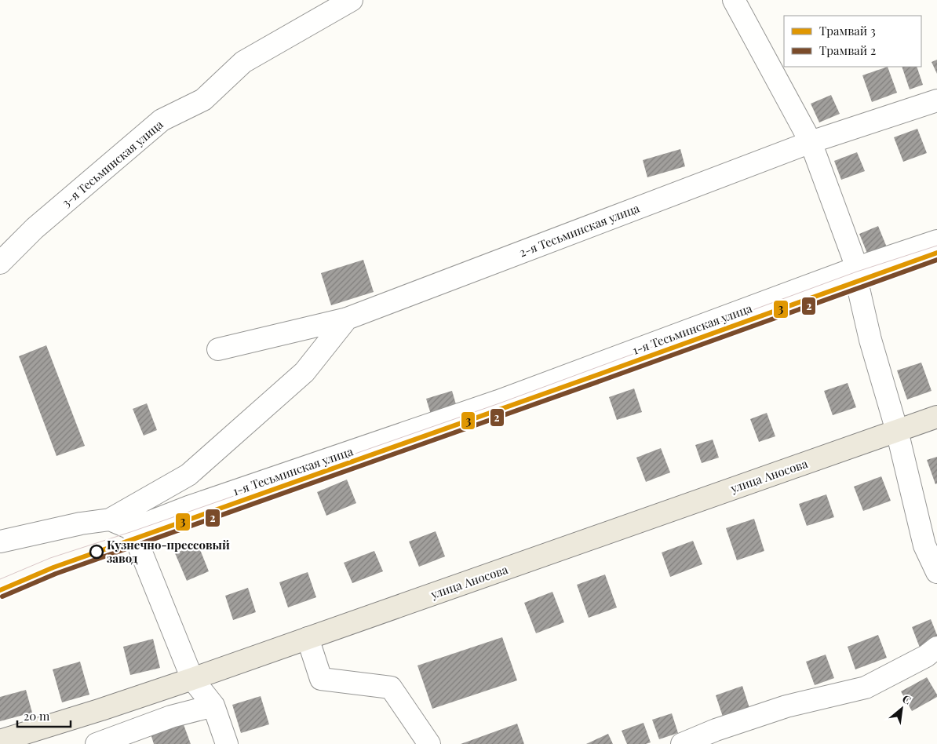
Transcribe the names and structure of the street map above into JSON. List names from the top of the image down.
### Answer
{
  "streets": {
    "main road": ["улица Аносова"],
    "street": ["3-я Тесьминская улица", "2-я Тесьминская улица", "1-я Тесьминская улица"]
  },
  "places": ["Кузнечно-прессовый завод"],
  "lines": ["tram line 3", "tram line 2"],
  "legend": ["Трамвай 3", "Трамвай 2"],
  "scale_bar": "20 m",
  "north": "top right"
}
